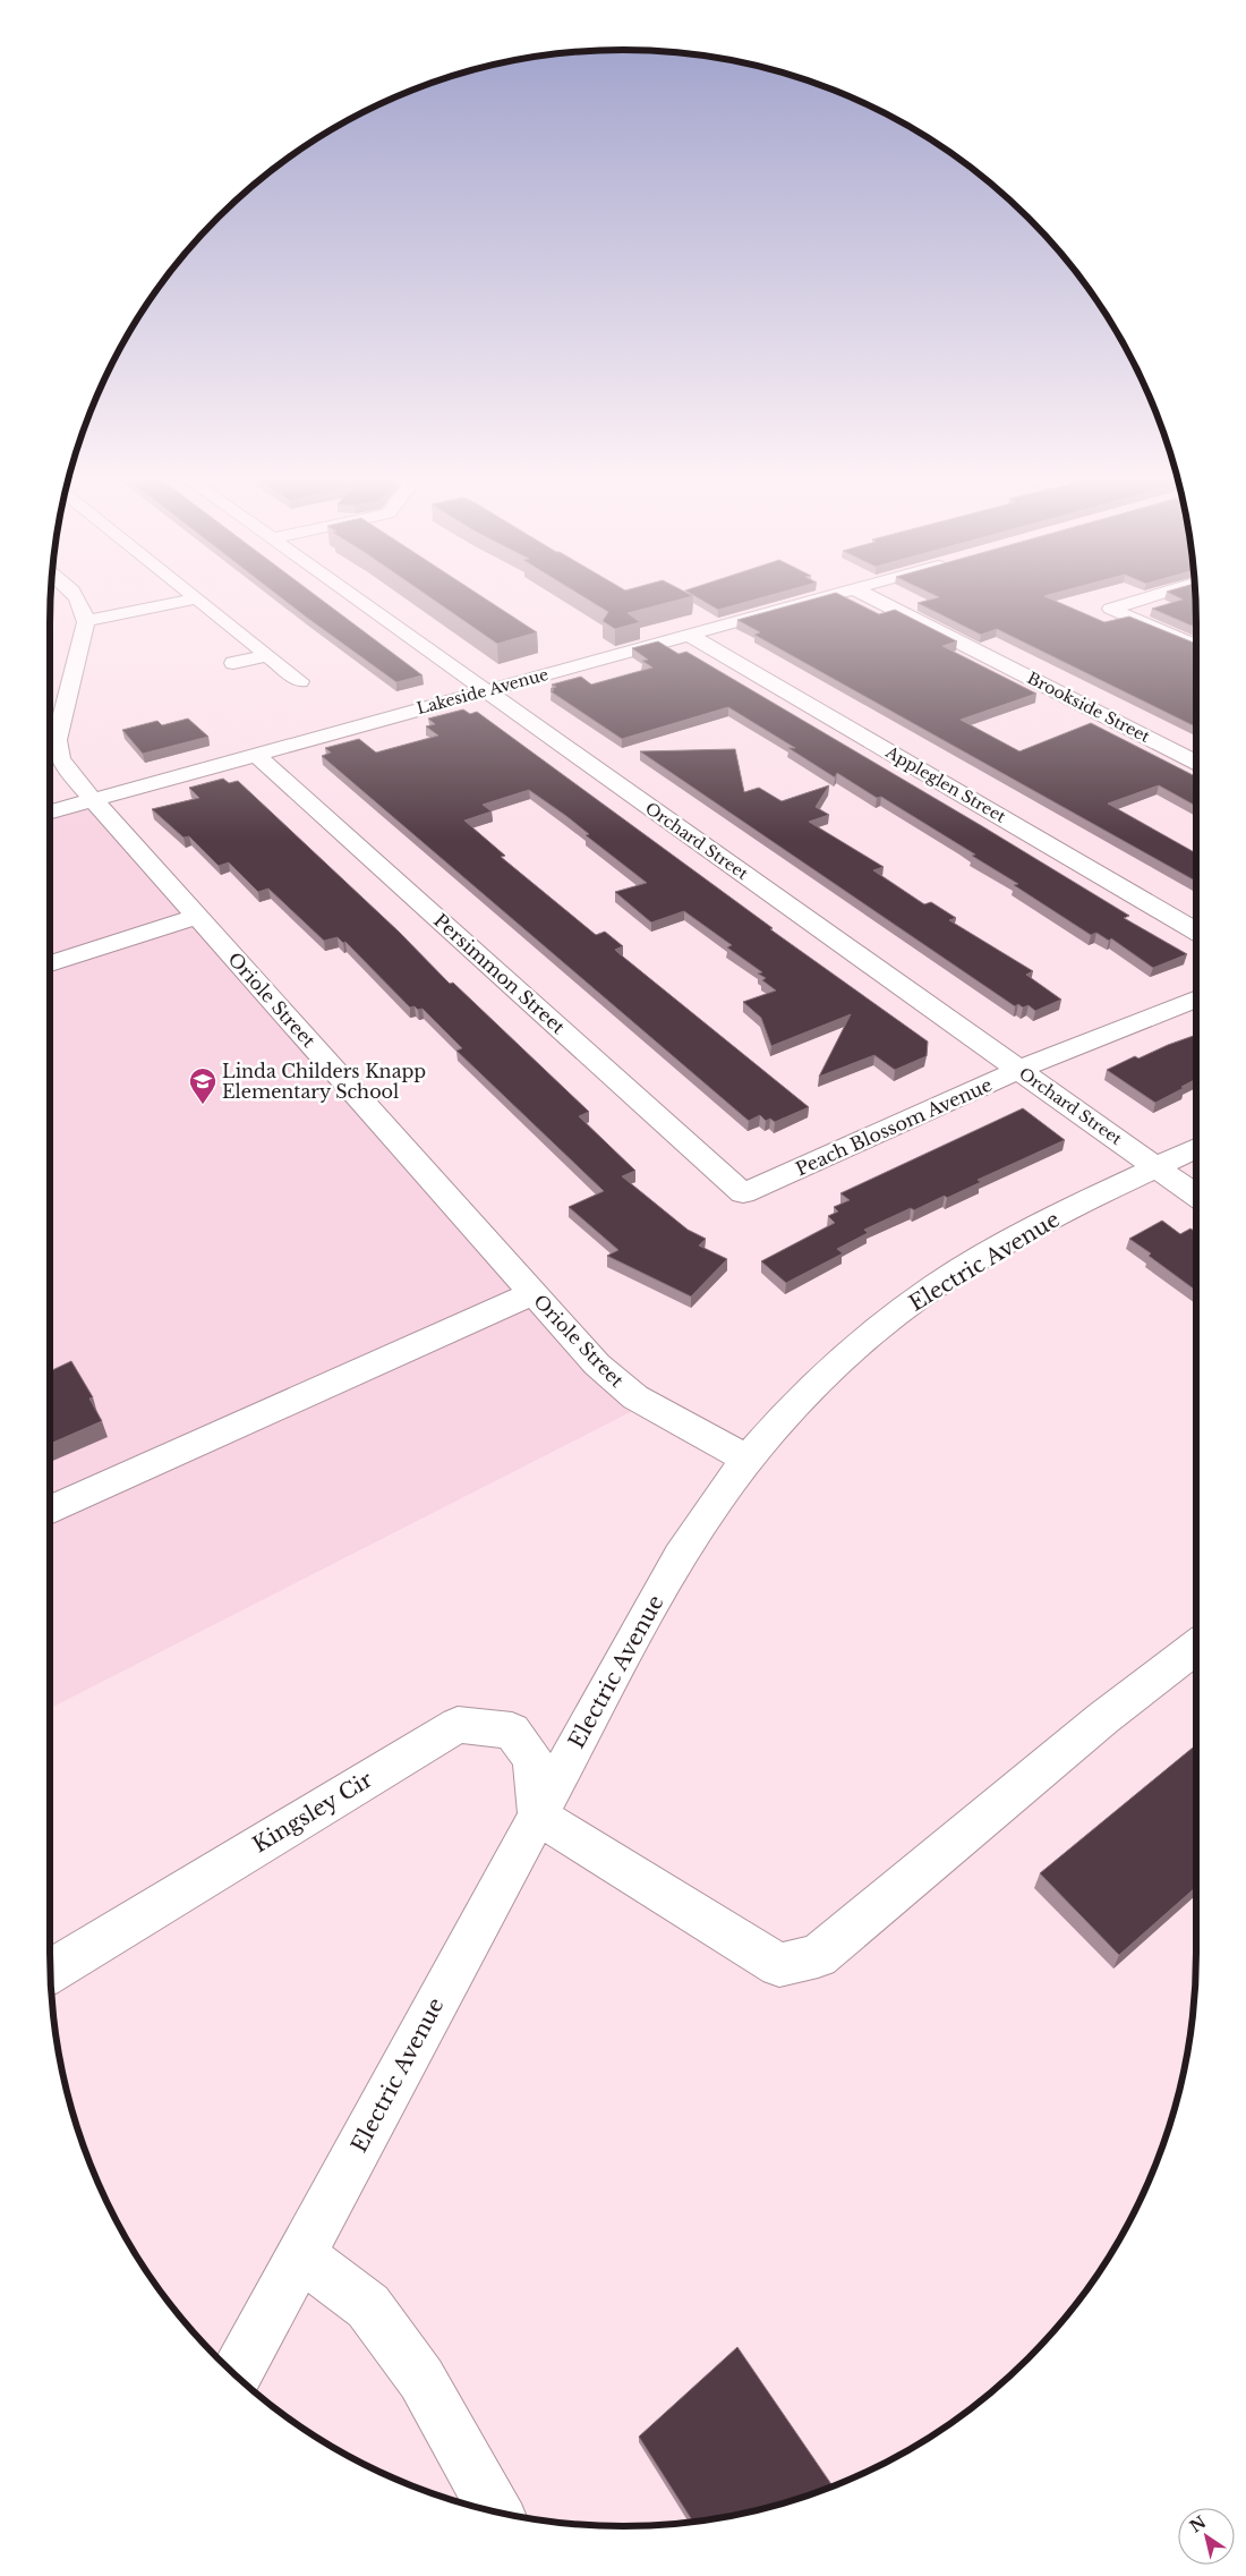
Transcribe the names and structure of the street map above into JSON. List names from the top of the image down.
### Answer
{
  "streets": {
    "street": [
      "Lakeside Avenue",
      "Brookside Street",
      "Appleglen Street",
      "Orchard Street",
      "Persimmon Street",
      "Oriole Street",
      "Peach Blossom Avenue",
      "Electric Avenue",
      "Kingsley Cir"
    ]
  },
  "crossings": [
    ["Lakeside Avenue", "Appleglen Street"],
    ["Lakeside Avenue", "Orchard Street"],
    ["Lakeside Avenue", "Persimmon Street"],
    ["Lakeside Avenue", "Oriole Street"],
    ["Orchard Street", "Peach Blossom Avenue"],
    ["Orchard Street", "Electric Avenue"],
    ["Persimmon Street", "Peach Blossom Avenue"],
    ["Oriole Street", "Electric Avenue"],
    ["Electric Avenue", "Kingsley Cir"]
  ],
  "places": {
    "school or university": ["Linda Childers Knapp Elementary School"]
  },
  "north": "top left"
}
